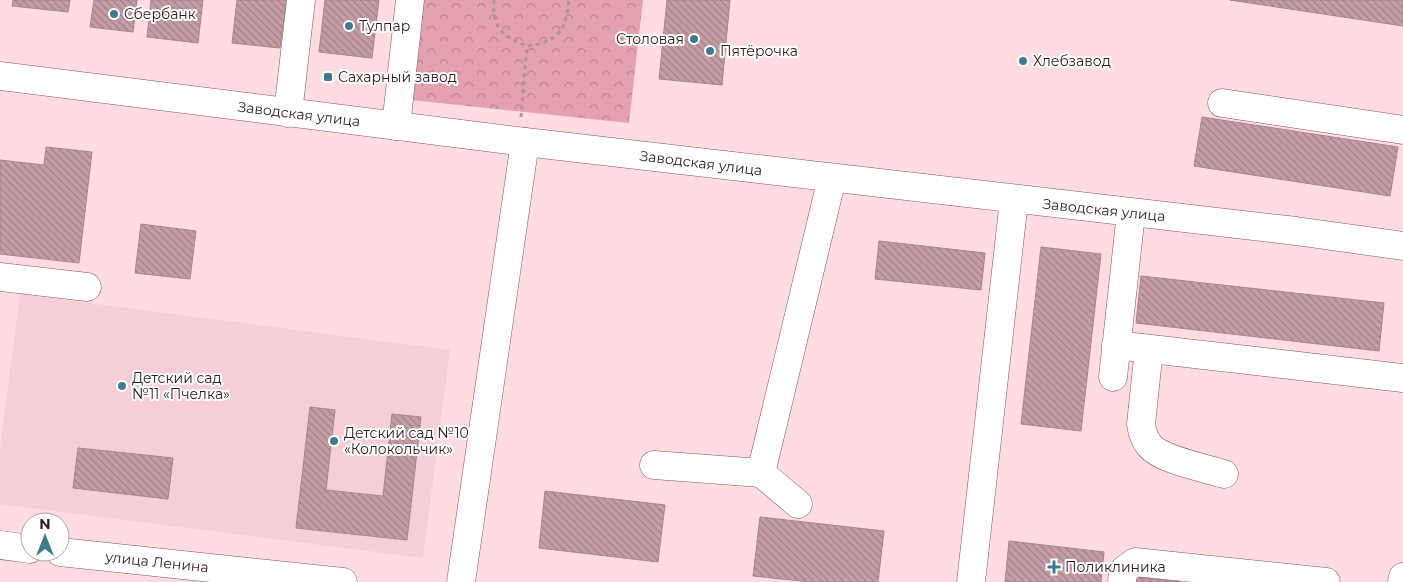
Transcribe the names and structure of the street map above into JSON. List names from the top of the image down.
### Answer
{
  "streets": {
    "street": ["Заводская улица", "улица Ленина"]
  },
  "places": {
    "other": [
      "Сбербанк",
      "Тулпар",
      "Столовая",
      "Пятёрочка",
      "Хлебзавод",
      "Детский сад №11 «Пчелка»",
      "Детский сад №10 «Колокольчик»"
    ],
    "transit": ["Сахарный завод"],
    "health": ["Поликлиника"]
  },
  "north": "top"
}
